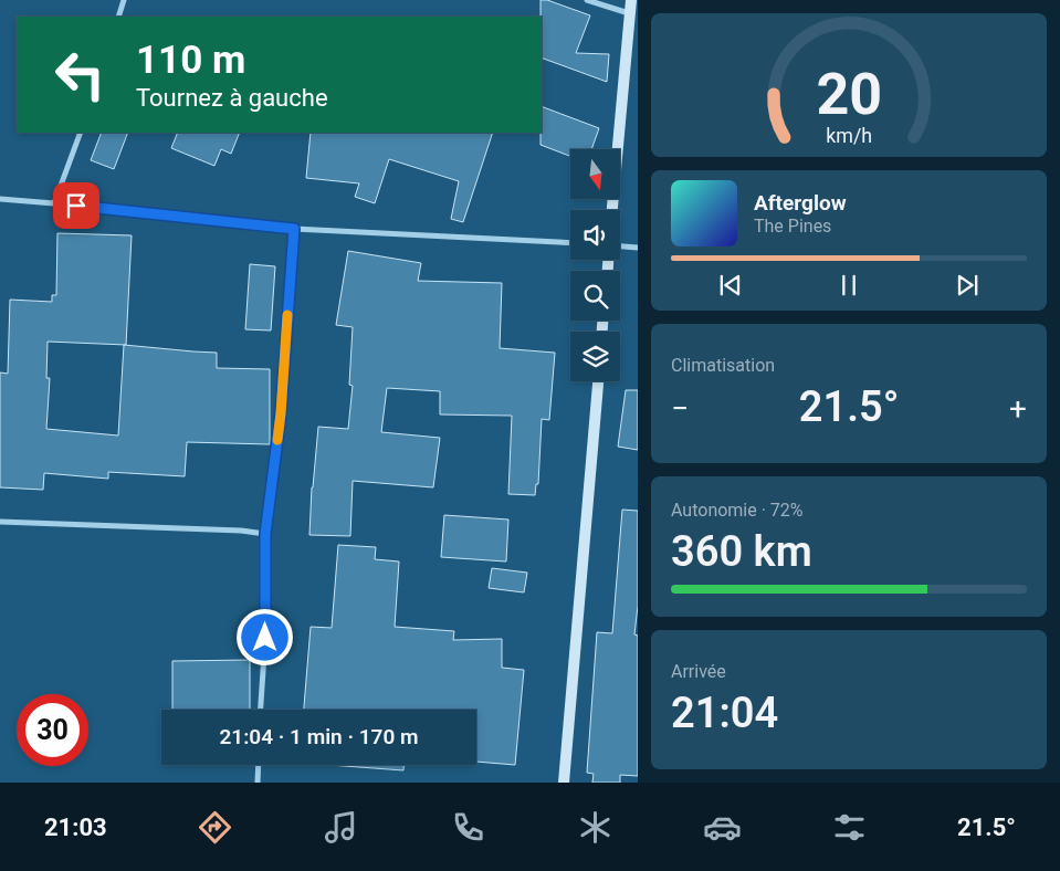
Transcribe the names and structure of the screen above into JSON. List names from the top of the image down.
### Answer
{
  "north": "bottom",
  "page": {
    "turn": ["110 m", "Tournez à gauche"],
    "song": ["Afterglow", "The Pines"],
    "tile": [
      "Climatisation",
      ["Autonomie · 72%", "360 km"],
      ["Arrivée", "21:04"]
    ],
    "heat": ["−", "21.5°", "+"],
    "limit": "30",
    "trip": "21:04 · 1 min · 170 m",
    "tabs": ["21:03", "21.5°"],
    "gauge": ["20", "km/h"]
  }
}
